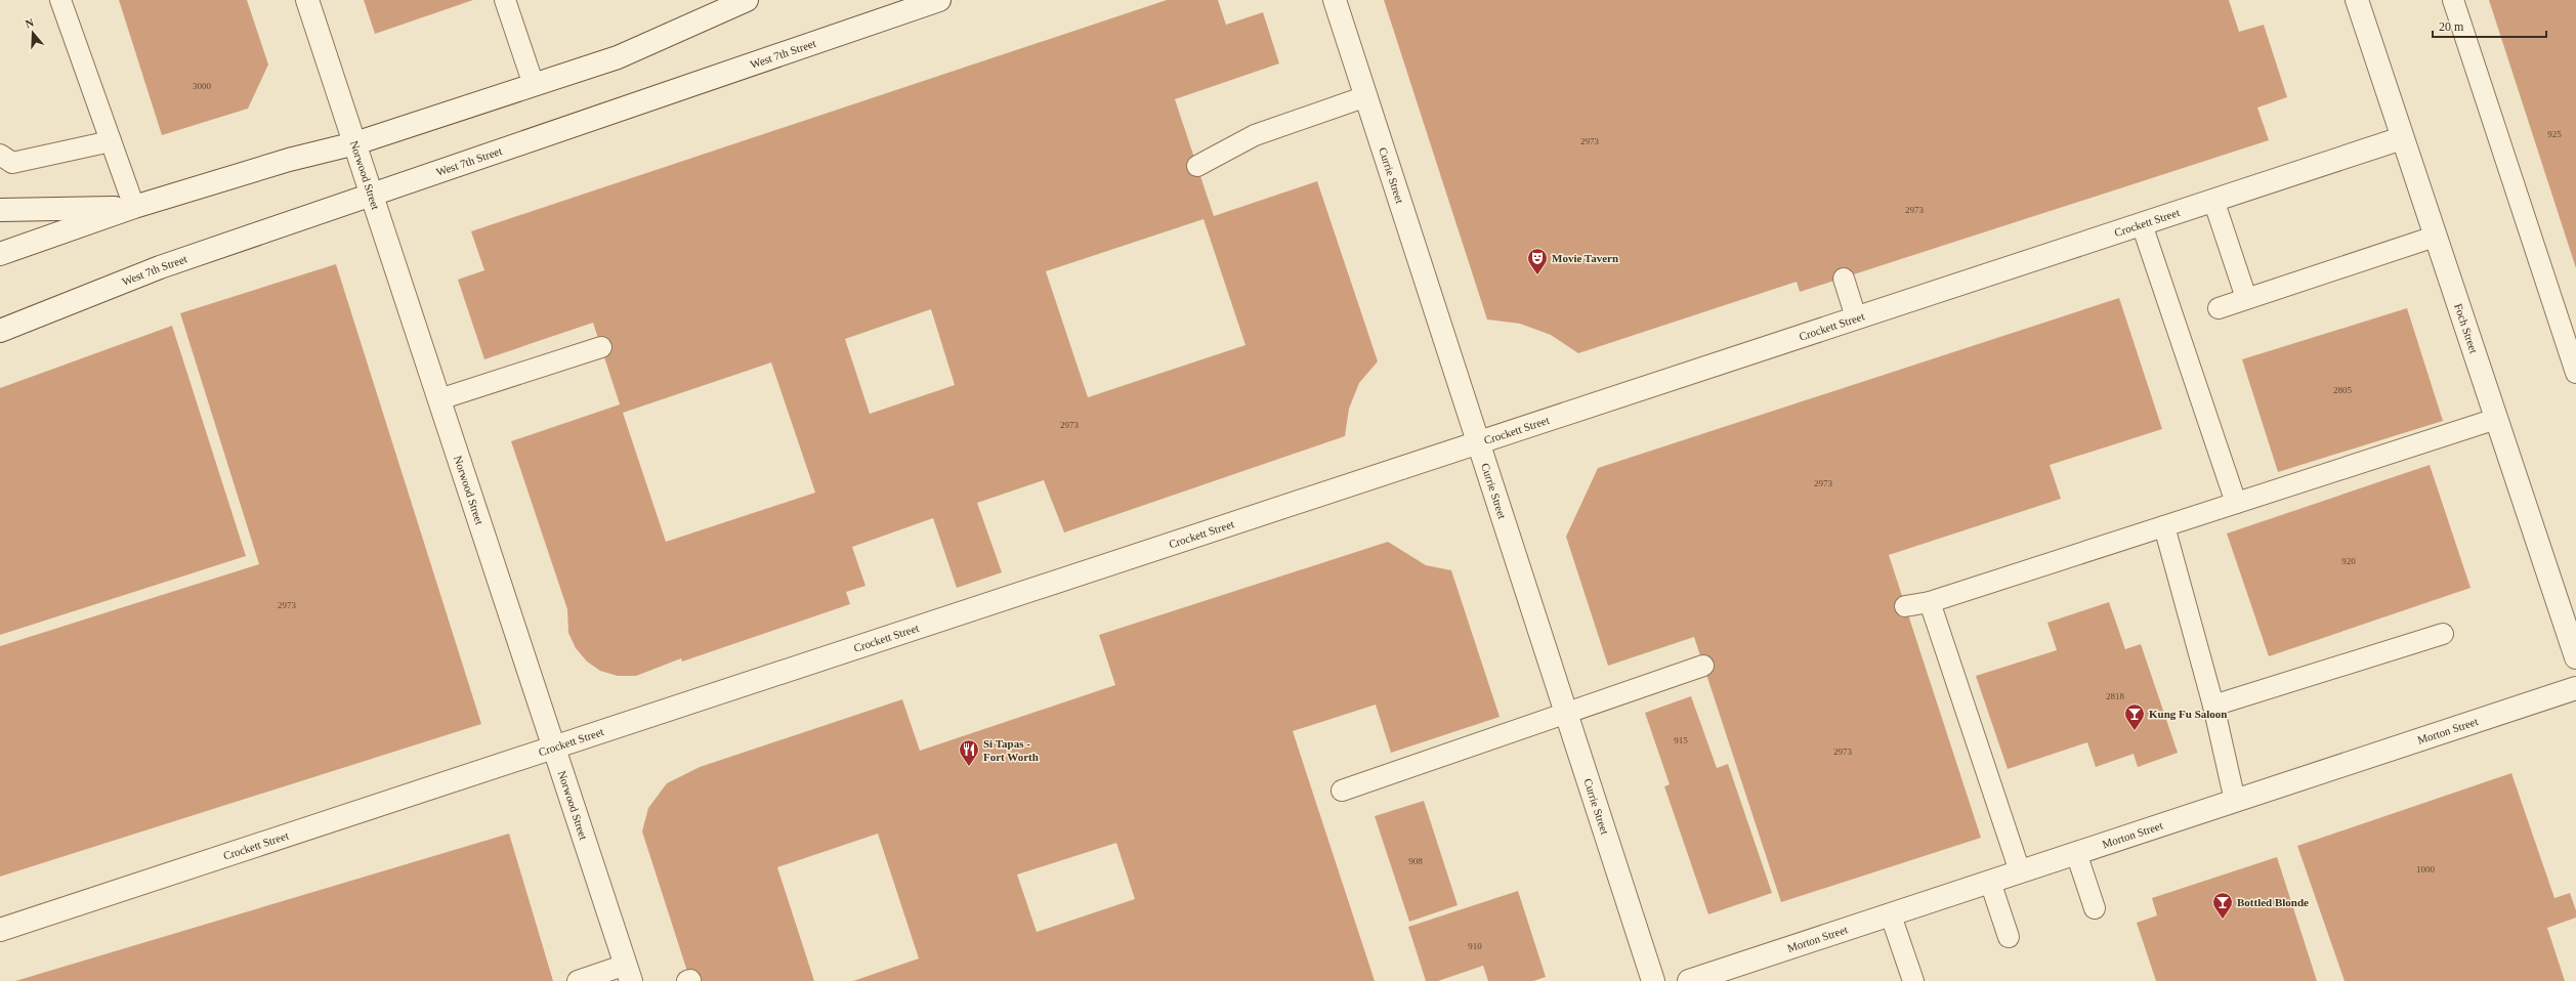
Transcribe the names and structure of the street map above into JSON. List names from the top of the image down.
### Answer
{
  "streets": {
    "street": [
      "West 7th Street",
      "Norwood Street",
      "Currie Street",
      "Crockett Street",
      "Foch Street",
      "Morton Street"
    ]
  },
  "crossings": [
    ["West 7th Street", "Norwood Street"],
    ["Norwood Street", "Crockett Street"],
    ["Currie Street", "Crockett Street"],
    ["Crockett Street", "Foch Street"]
  ],
  "places": {
    "theatre": ["Movie Tavern"],
    "bar": ["Kung Fu Saloon", "Bottled Blonde"],
    "restaurant": ["Si Tapas - Fort Worth"]
  },
  "house_numbers": [
    "3000",
    "925",
    "2973",
    "2973",
    "2805",
    "2973",
    "2973",
    "920",
    "2973",
    "2818",
    "915",
    "2973",
    "908",
    "1000",
    "910"
  ],
  "scale_bar": "20 m",
  "north": "top"
}
